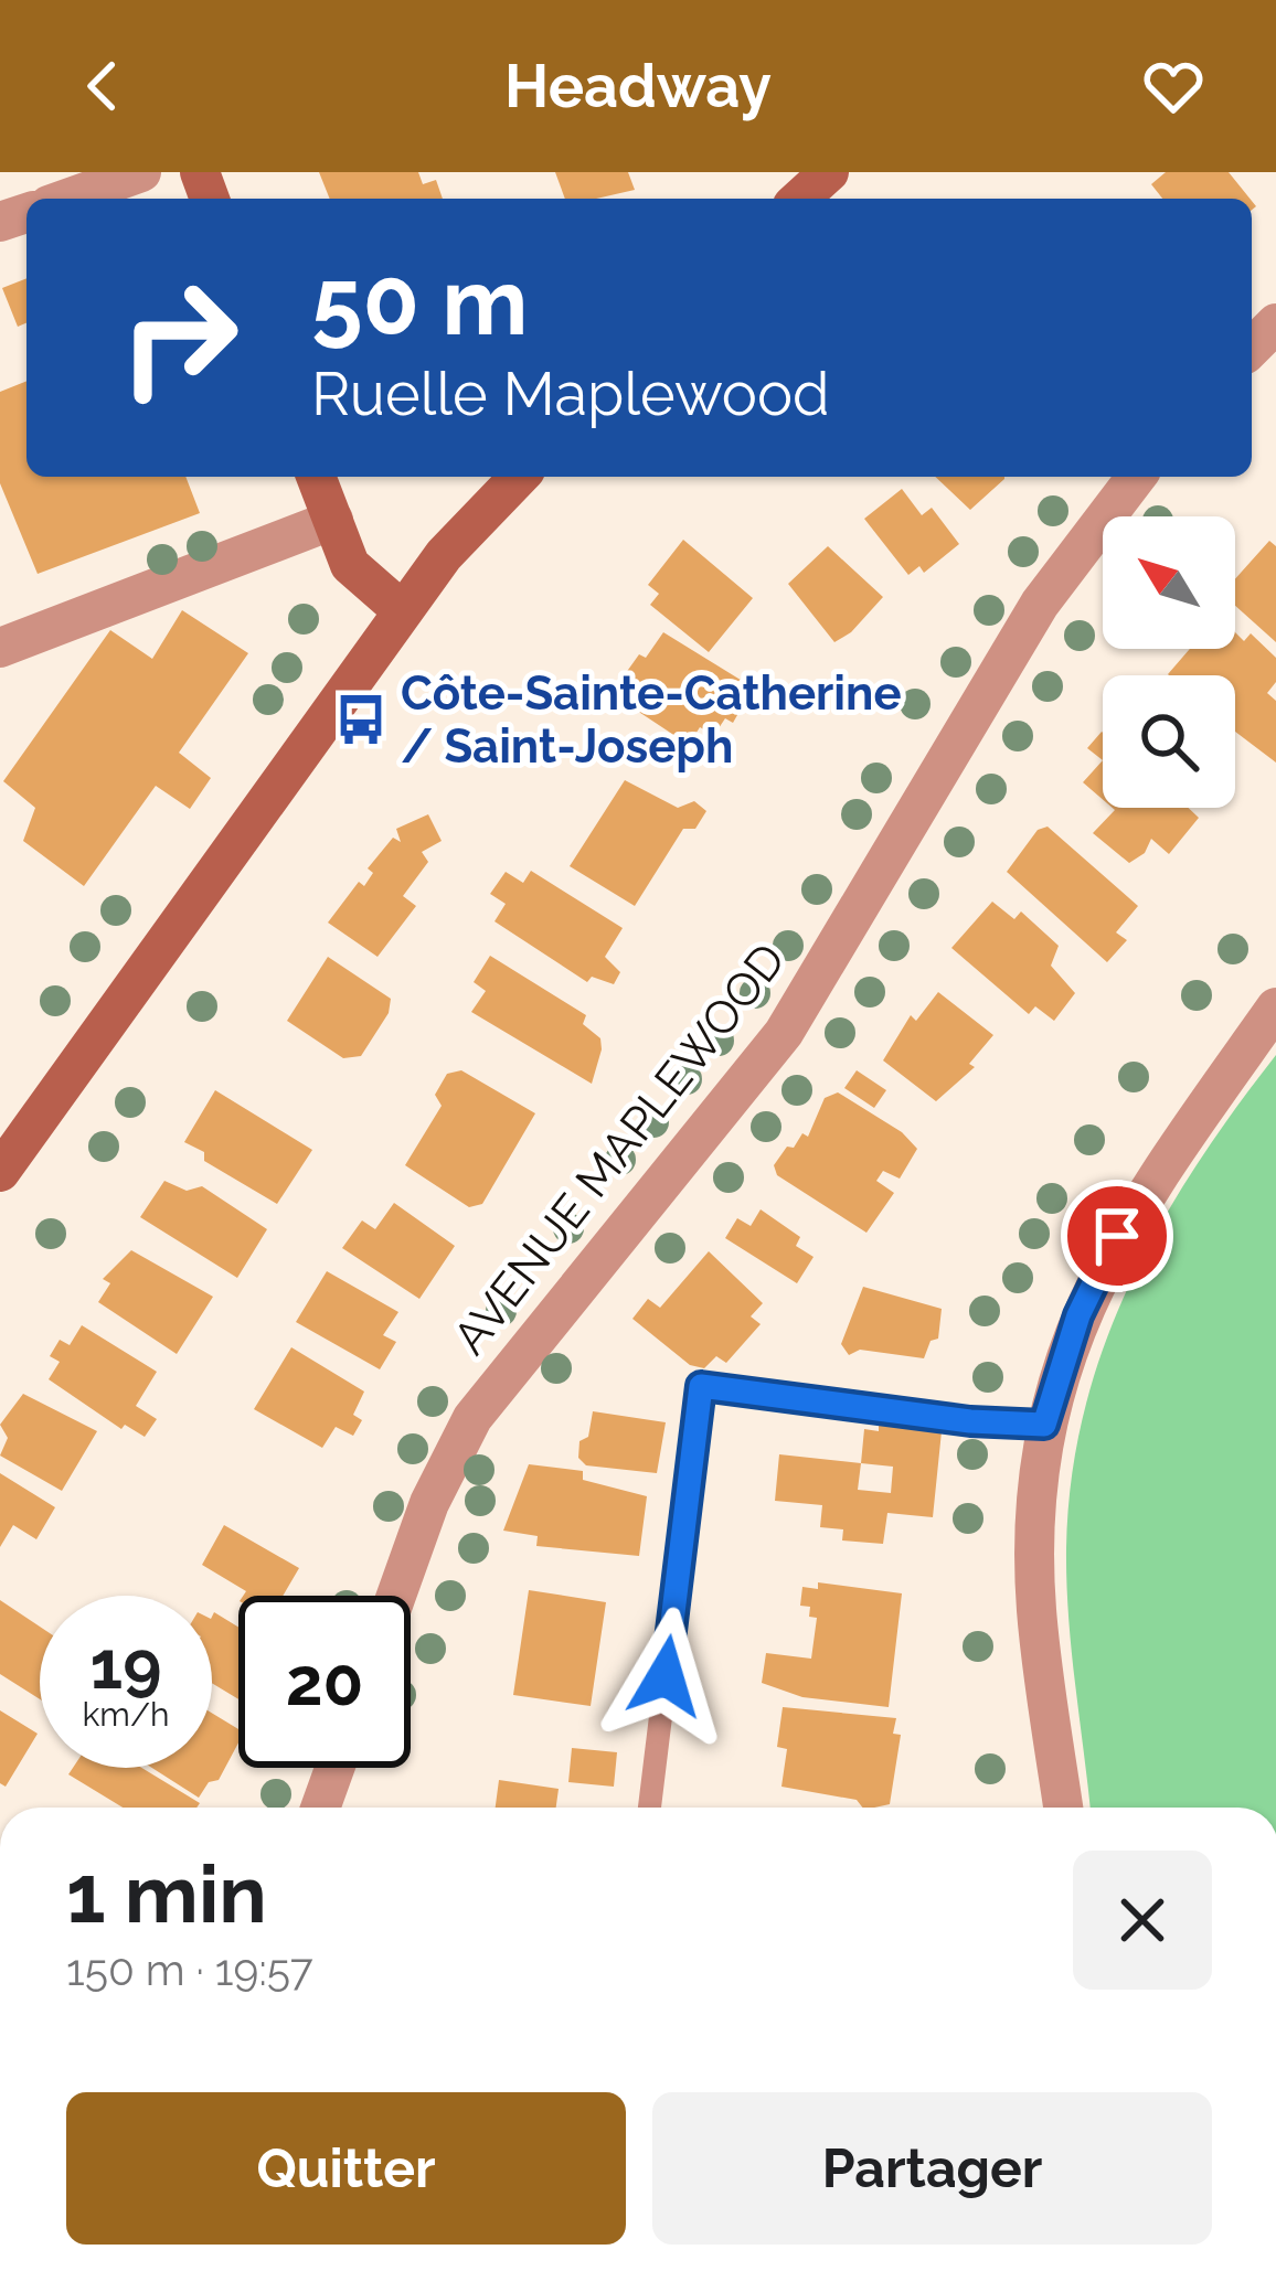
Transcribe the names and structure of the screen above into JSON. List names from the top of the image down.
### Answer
{
  "streets": {
    "street": ["AVENUE MAPLEWOOD"]
  },
  "places": {
    "bus stop": ["Côte-Sainte-Catherine / Saint-Joseph"]
  },
  "north": "top left",
  "page": {
    "header": "Headway",
    "turn": ["50 m", "Ruelle Maplewood"],
    "speed": "19 km/h",
    "limit": "20",
    "heading": ["1 min", "150 m · 19:57"],
    "buttons": ["Quitter", "Partager"]
  }
}
